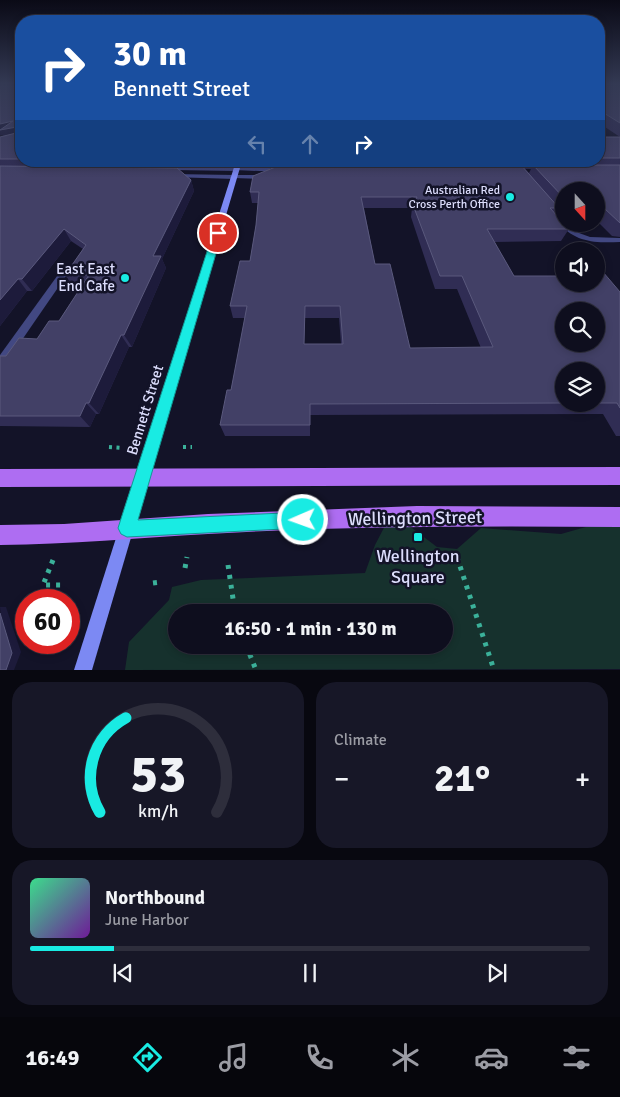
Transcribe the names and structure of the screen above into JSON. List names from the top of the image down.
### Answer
{
  "streets": {
    "main road": ["Bennett Street", "Wellington Street"]
  },
  "crossings": [
    ["Bennett Street", "Wellington Street"]
  ],
  "places": {
    "other": ["Australian Red Cross Perth Office", "East East End Cafe"],
    "transit": ["Wellington Square"]
  },
  "north": "bottom",
  "page": {
    "turn": ["30 m", "Bennett Street"],
    "limit": "60",
    "trip": "16:50 · 1 min · 130 m",
    "tile": "Climate",
    "heat": ["−", "21°", "+"],
    "song": ["Northbound", "June Harbor"],
    "tabs": "16:49",
    "gauge": ["53", "km/h"]
  }
}
